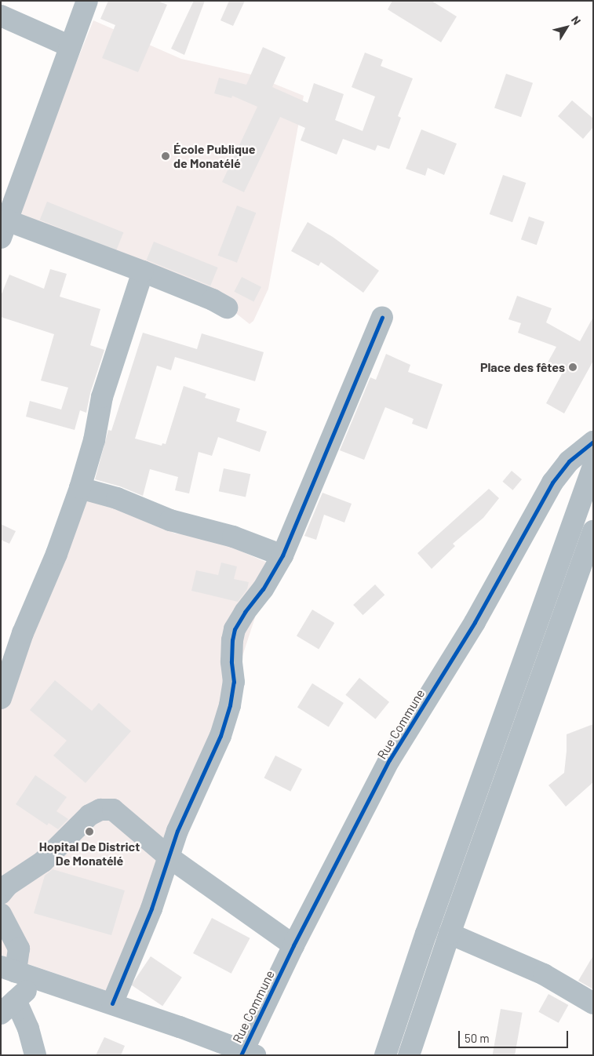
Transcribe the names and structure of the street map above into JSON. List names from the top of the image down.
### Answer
{
  "streets": {
    "street": ["Rue Commune"]
  },
  "places": ["École Publique de Monatélé", "Place des fêtes", "Hopital De District De Monatélé"],
  "scale_bar": "50 m",
  "north": "top right"
}
